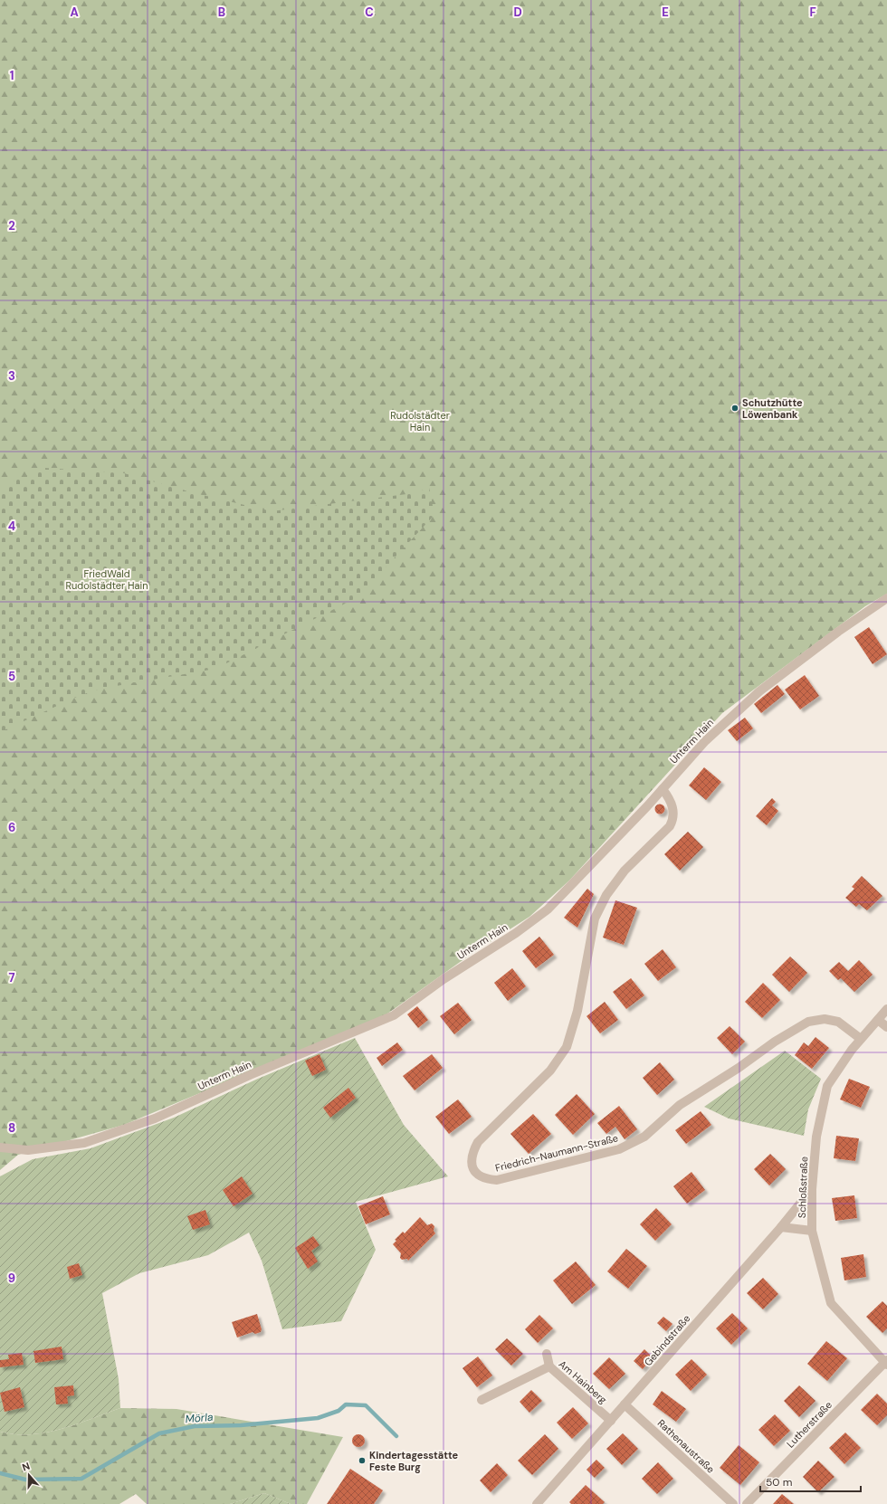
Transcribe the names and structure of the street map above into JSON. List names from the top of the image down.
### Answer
{
  "streets": {
    "street": [
      "Unterm Hain",
      "Friedrich-Naumann-Straße",
      "Schloßstraße",
      "Gebindstraße",
      "Am Hainberg",
      "Lutherstraße",
      "Rathenaustraße"
    ]
  },
  "crossings": [
    ["Unterm Hain", "Friedrich-Naumann-Straße"],
    ["Friedrich-Naumann-Straße", "Schloßstraße"],
    ["Schloßstraße", "Gebindstraße"],
    ["Schloßstraße", "Lutherstraße"],
    ["Gebindstraße", "Am Hainberg"],
    ["Gebindstraße", "Rathenaustraße"]
  ],
  "water": ["Mörla"],
  "parks": ["Rudolstädter Hain", "FriedWald Rudolstädter Hain"],
  "places": ["Schutzhütte Löwenbank", "Kindertagesstätte Feste Burg"],
  "scale_bar": "50 m",
  "north": "top",
  "grid": {
    "columns": [
      "A",
      "B",
      "C",
      "D",
      "E",
      "F"
    ],
    "rows": [
      "1",
      "2",
      "3",
      "4",
      "5",
      "6",
      "7",
      "8",
      "9"
    ]
  }
}
